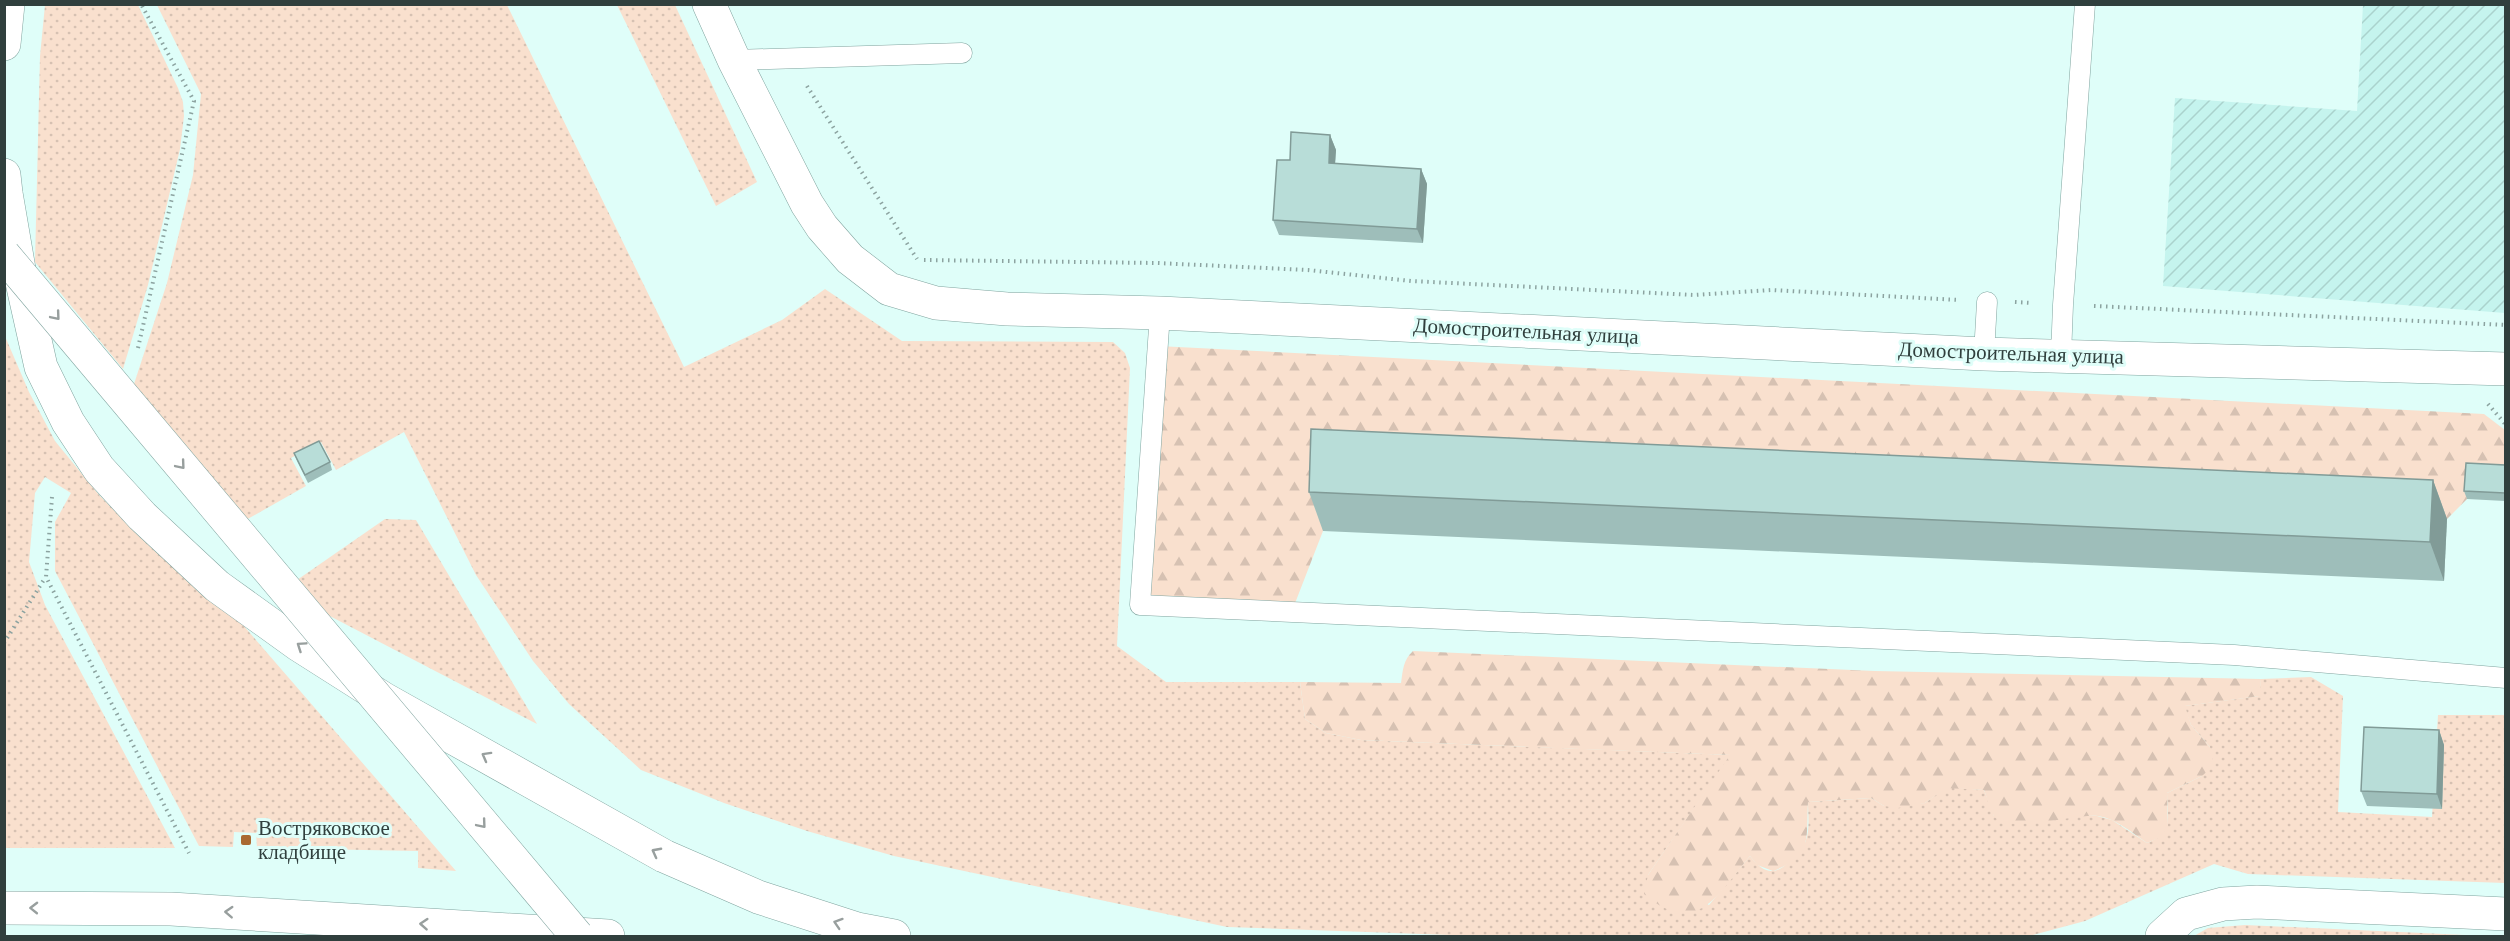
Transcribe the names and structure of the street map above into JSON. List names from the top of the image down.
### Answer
{
  "streets": {
    "main road": ["Домостроительная улица"]
  },
  "places": {
    "transit": ["Востряковское кладбище"]
  }
}
